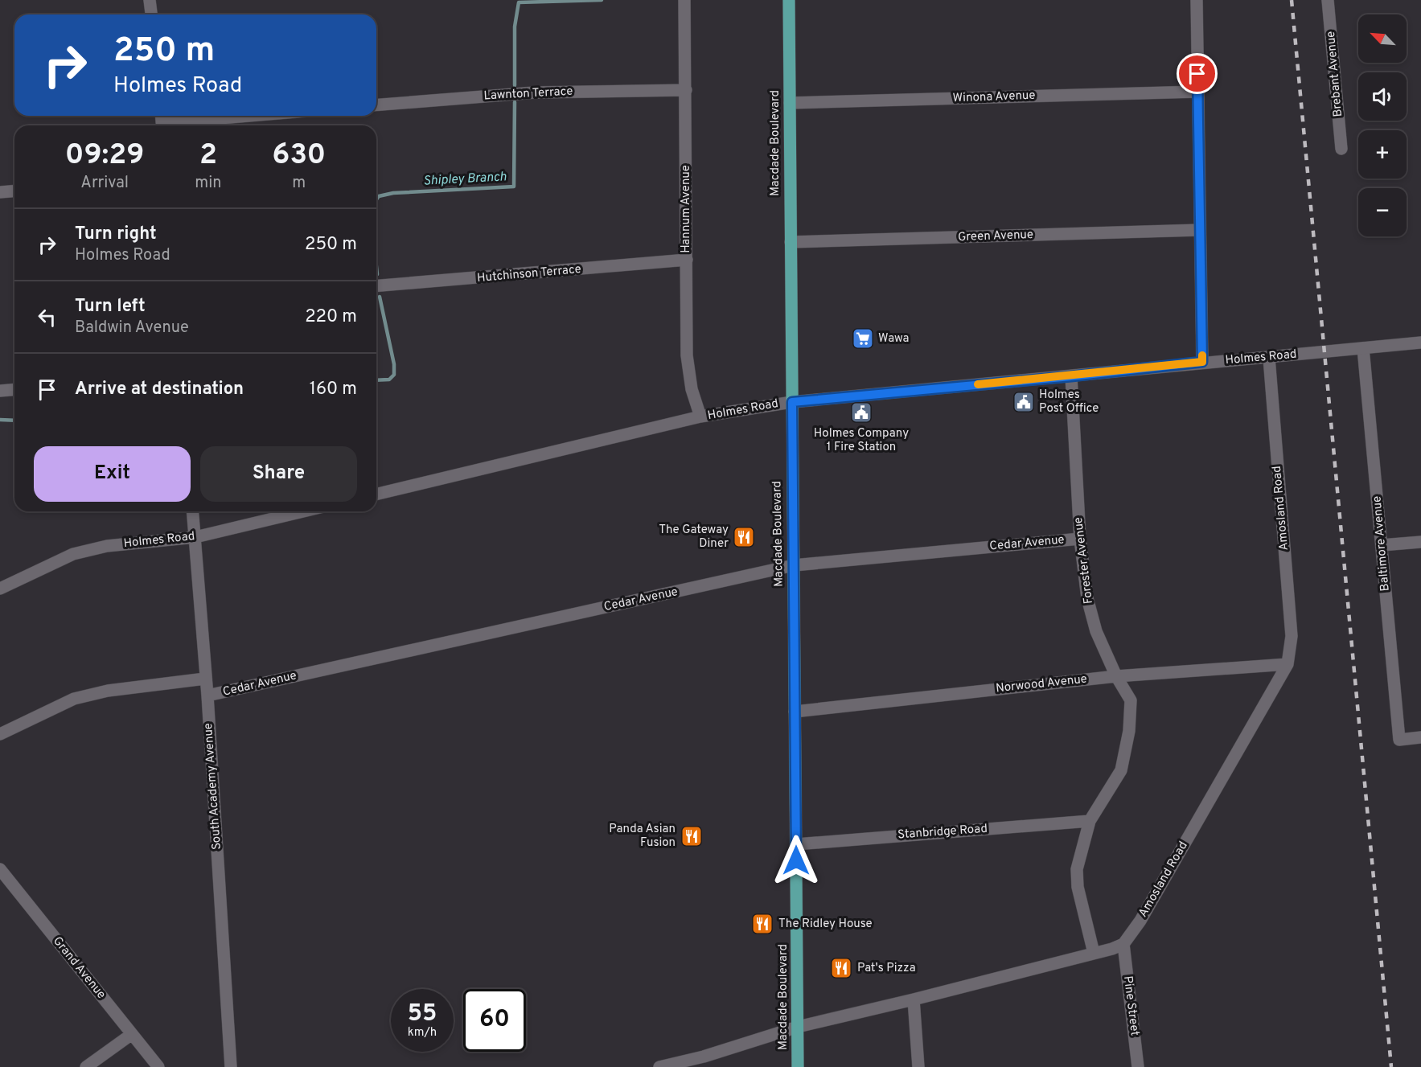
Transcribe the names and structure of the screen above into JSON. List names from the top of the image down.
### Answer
{
  "streets": {
    "main road": ["Macdade Boulevard"],
    "street": [
      "Brebant Avenue",
      "Lawnton Terrace",
      "Winona Avenue",
      "Hannum Avenue",
      "Green Avenue",
      "Hutchinson Terrace",
      "Holmes Road",
      "Amosland Road",
      "Cedar Avenue",
      "Baltimore Avenue",
      "Forester Avenue",
      "Norwood Avenue",
      "South Academy Avenue",
      "Stanbridge Road",
      "Grand Avenue",
      "Pine Street"
    ]
  },
  "crossings": [
    ["Lawnton Terrace", "Hannum Avenue"],
    ["Winona Avenue", "Macdade Boulevard"],
    ["Macdade Boulevard", "Green Avenue"],
    ["Macdade Boulevard", "Holmes Road"],
    ["Macdade Boulevard", "Cedar Avenue"],
    ["Macdade Boulevard", "Norwood Avenue"],
    ["Macdade Boulevard", "Stanbridge Road"],
    ["Hannum Avenue", "Hutchinson Terrace"],
    ["Hannum Avenue", "Holmes Road"],
    ["Holmes Road", "Amosland Road"],
    ["Holmes Road", "Baltimore Avenue"],
    ["Holmes Road", "Forester Avenue"],
    ["Holmes Road", "South Academy Avenue"],
    ["Amosland Road", "Norwood Avenue"],
    ["Amosland Road", "Pine Street"],
    ["Cedar Avenue", "Forester Avenue"],
    ["Cedar Avenue", "South Academy Avenue"],
    ["Forester Avenue", "Norwood Avenue"],
    ["Forester Avenue", "Stanbridge Road"]
  ],
  "water": ["Shipley Branch"],
  "places": {
    "supermarket": ["Wawa"],
    "public building": ["Holmes Post Office", "Holmes Company 1 Fire Station"],
    "restaurant": [
      "The Gateway Diner",
      "Panda Asian Fusion",
      "The Ridley House",
      "Pat's Pizza"
    ]
  },
  "north": "top left",
  "page": {
    "map_buttons": ["+", "−"],
    "turn": ["250 m", "Holmes Road"],
    "eta": [
      "09:29",
      "Arrival",
      "2",
      "min",
      "630",
      "m"
    ],
    "list": [
      {
        "name": "Turn right",
        "note": "Holmes Road",
        "value": "250 m"
      },
      {
        "name": "Turn left",
        "note": "Baldwin Avenue",
        "value": "220 m"
      },
      {
        "name": "Arrive at destination",
        "value": "160 m"
      }
    ],
    "buttons": ["Exit", "Share"],
    "speed": "55 km/h",
    "limit": "60"
  }
}
